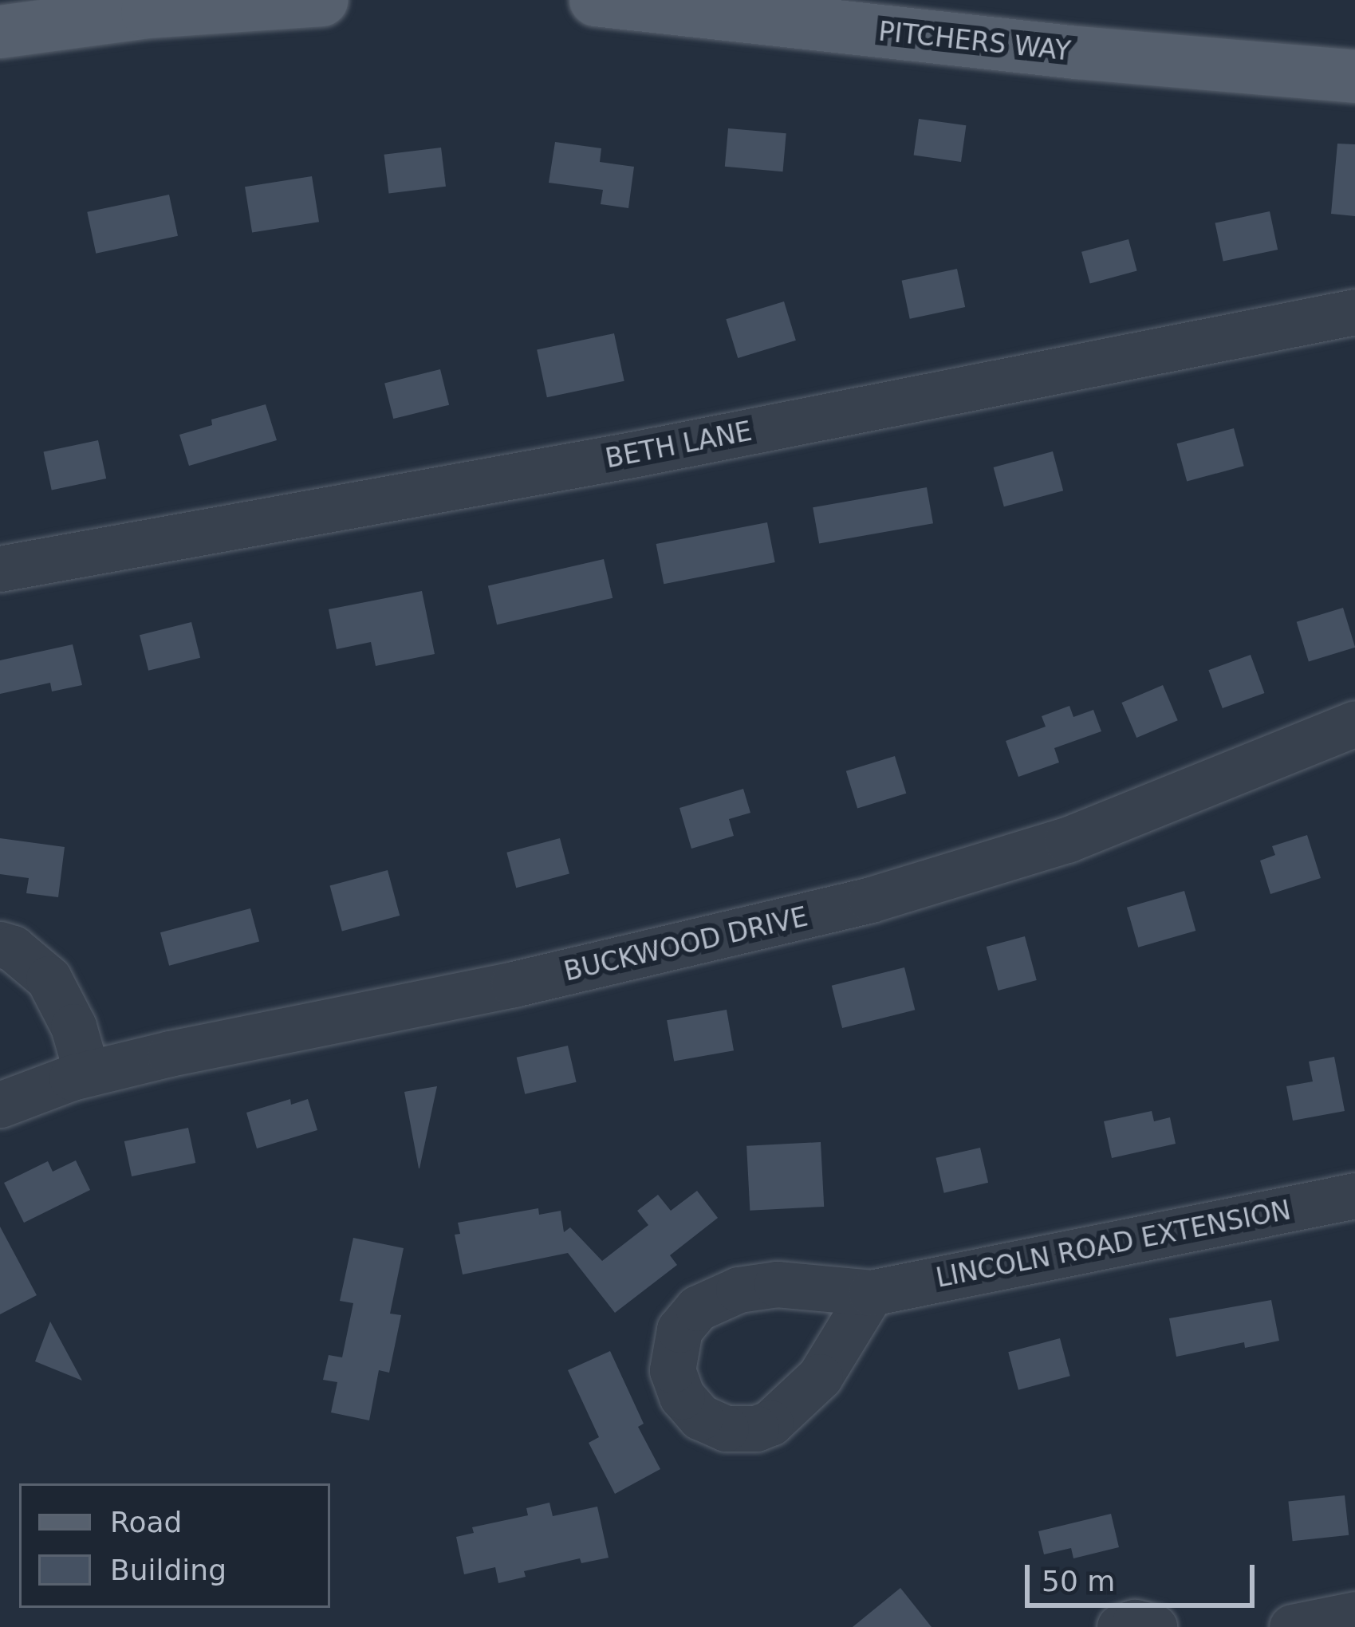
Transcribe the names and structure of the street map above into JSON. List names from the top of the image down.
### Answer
{
  "streets": {
    "main road": ["PITCHERS WAY"],
    "street": ["BETH LANE", "BUCKWOOD DRIVE", "LINCOLN ROAD EXTENSION"]
  },
  "legend": ["Road", "Building"],
  "scale_bar": "50 m"
}
